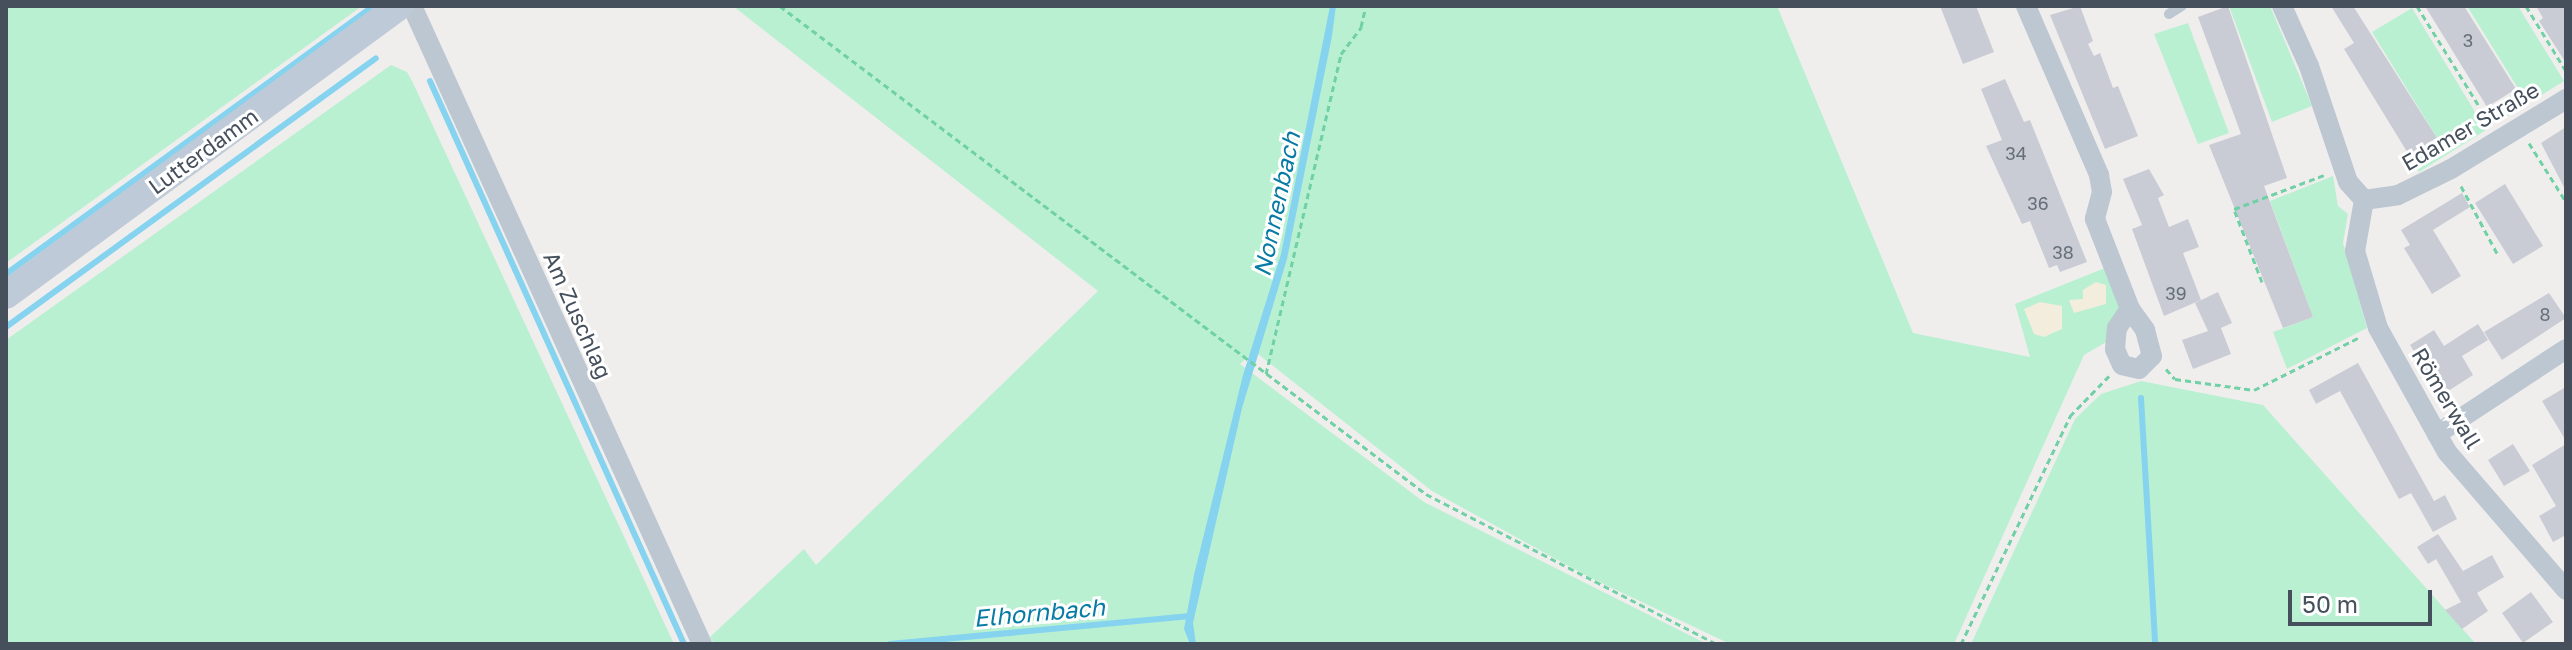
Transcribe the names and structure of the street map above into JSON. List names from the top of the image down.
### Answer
{
  "streets": {
    "street": [
      "Edamer Straße",
      "Lutterdamm",
      "Am Zuschlag",
      "Römerwall"
    ]
  },
  "crossings": [
    ["Edamer Straße", "Römerwall"]
  ],
  "water": ["Nonnenbach", "Elhornbach"],
  "house_numbers": [
    "3",
    "34",
    "36",
    "38",
    "39",
    "8"
  ],
  "scale_bar": "50 m"
}
